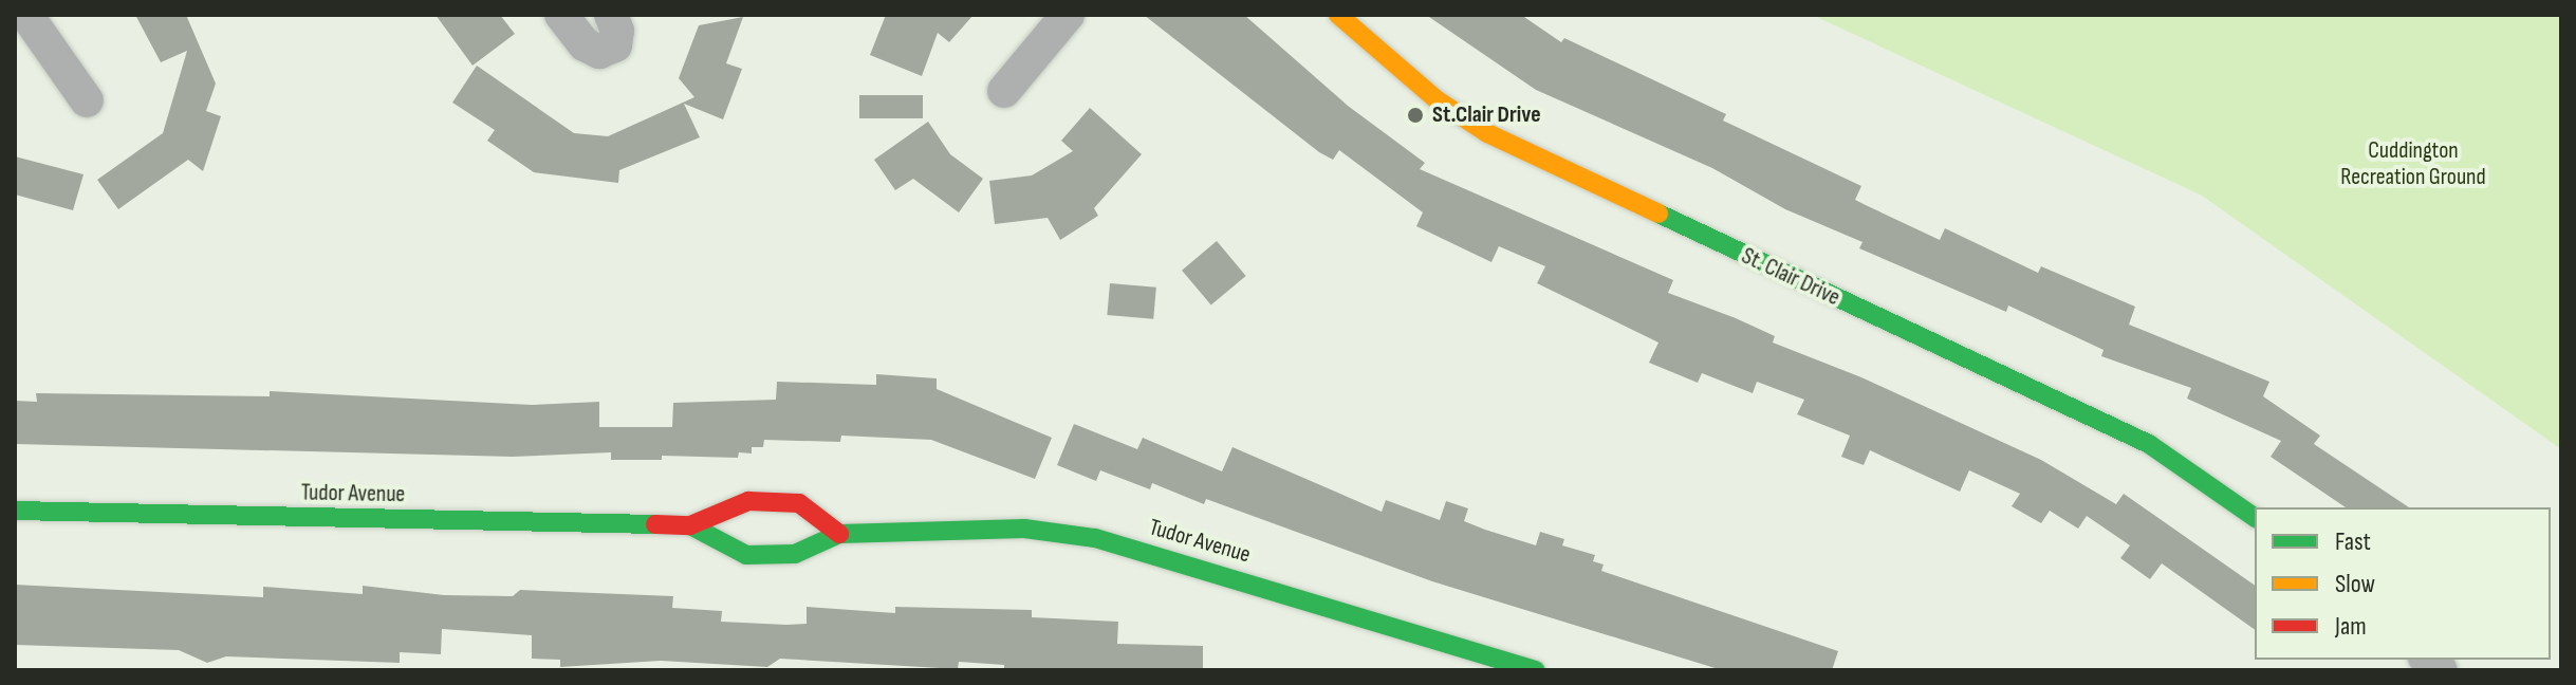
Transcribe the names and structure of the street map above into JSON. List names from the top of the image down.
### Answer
{
  "streets": {
    "street": ["St. Clair Drive", "Tudor Avenue"]
  },
  "parks": ["Cuddington Recreation Ground"],
  "places": ["St.Clair Drive"],
  "legend": ["Fast", "Slow", "Jam"]
}
